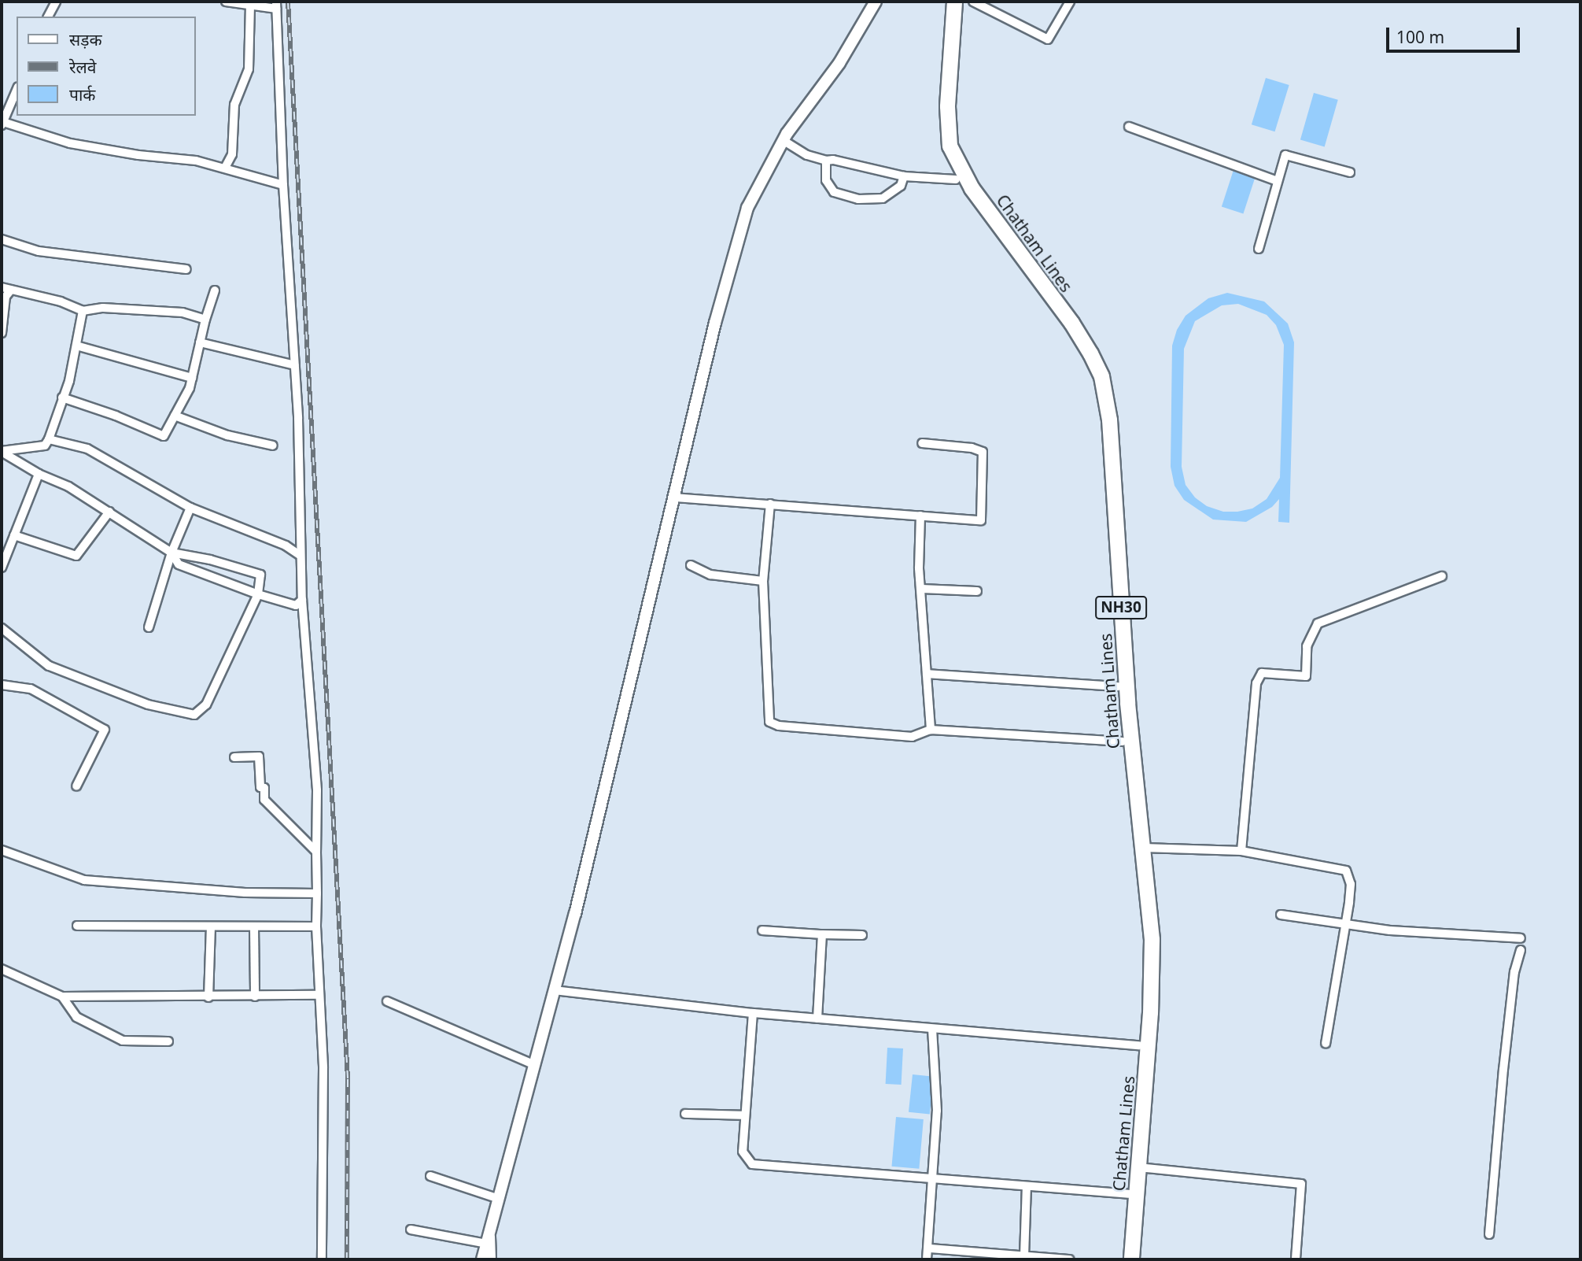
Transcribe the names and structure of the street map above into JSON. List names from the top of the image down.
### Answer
{
  "streets": {
    "highway": ["Chatham Lines", "NH30"]
  },
  "legend": ["सड़क", "रेलवे", "पार्क"],
  "scale_bar": "100 m"
}
